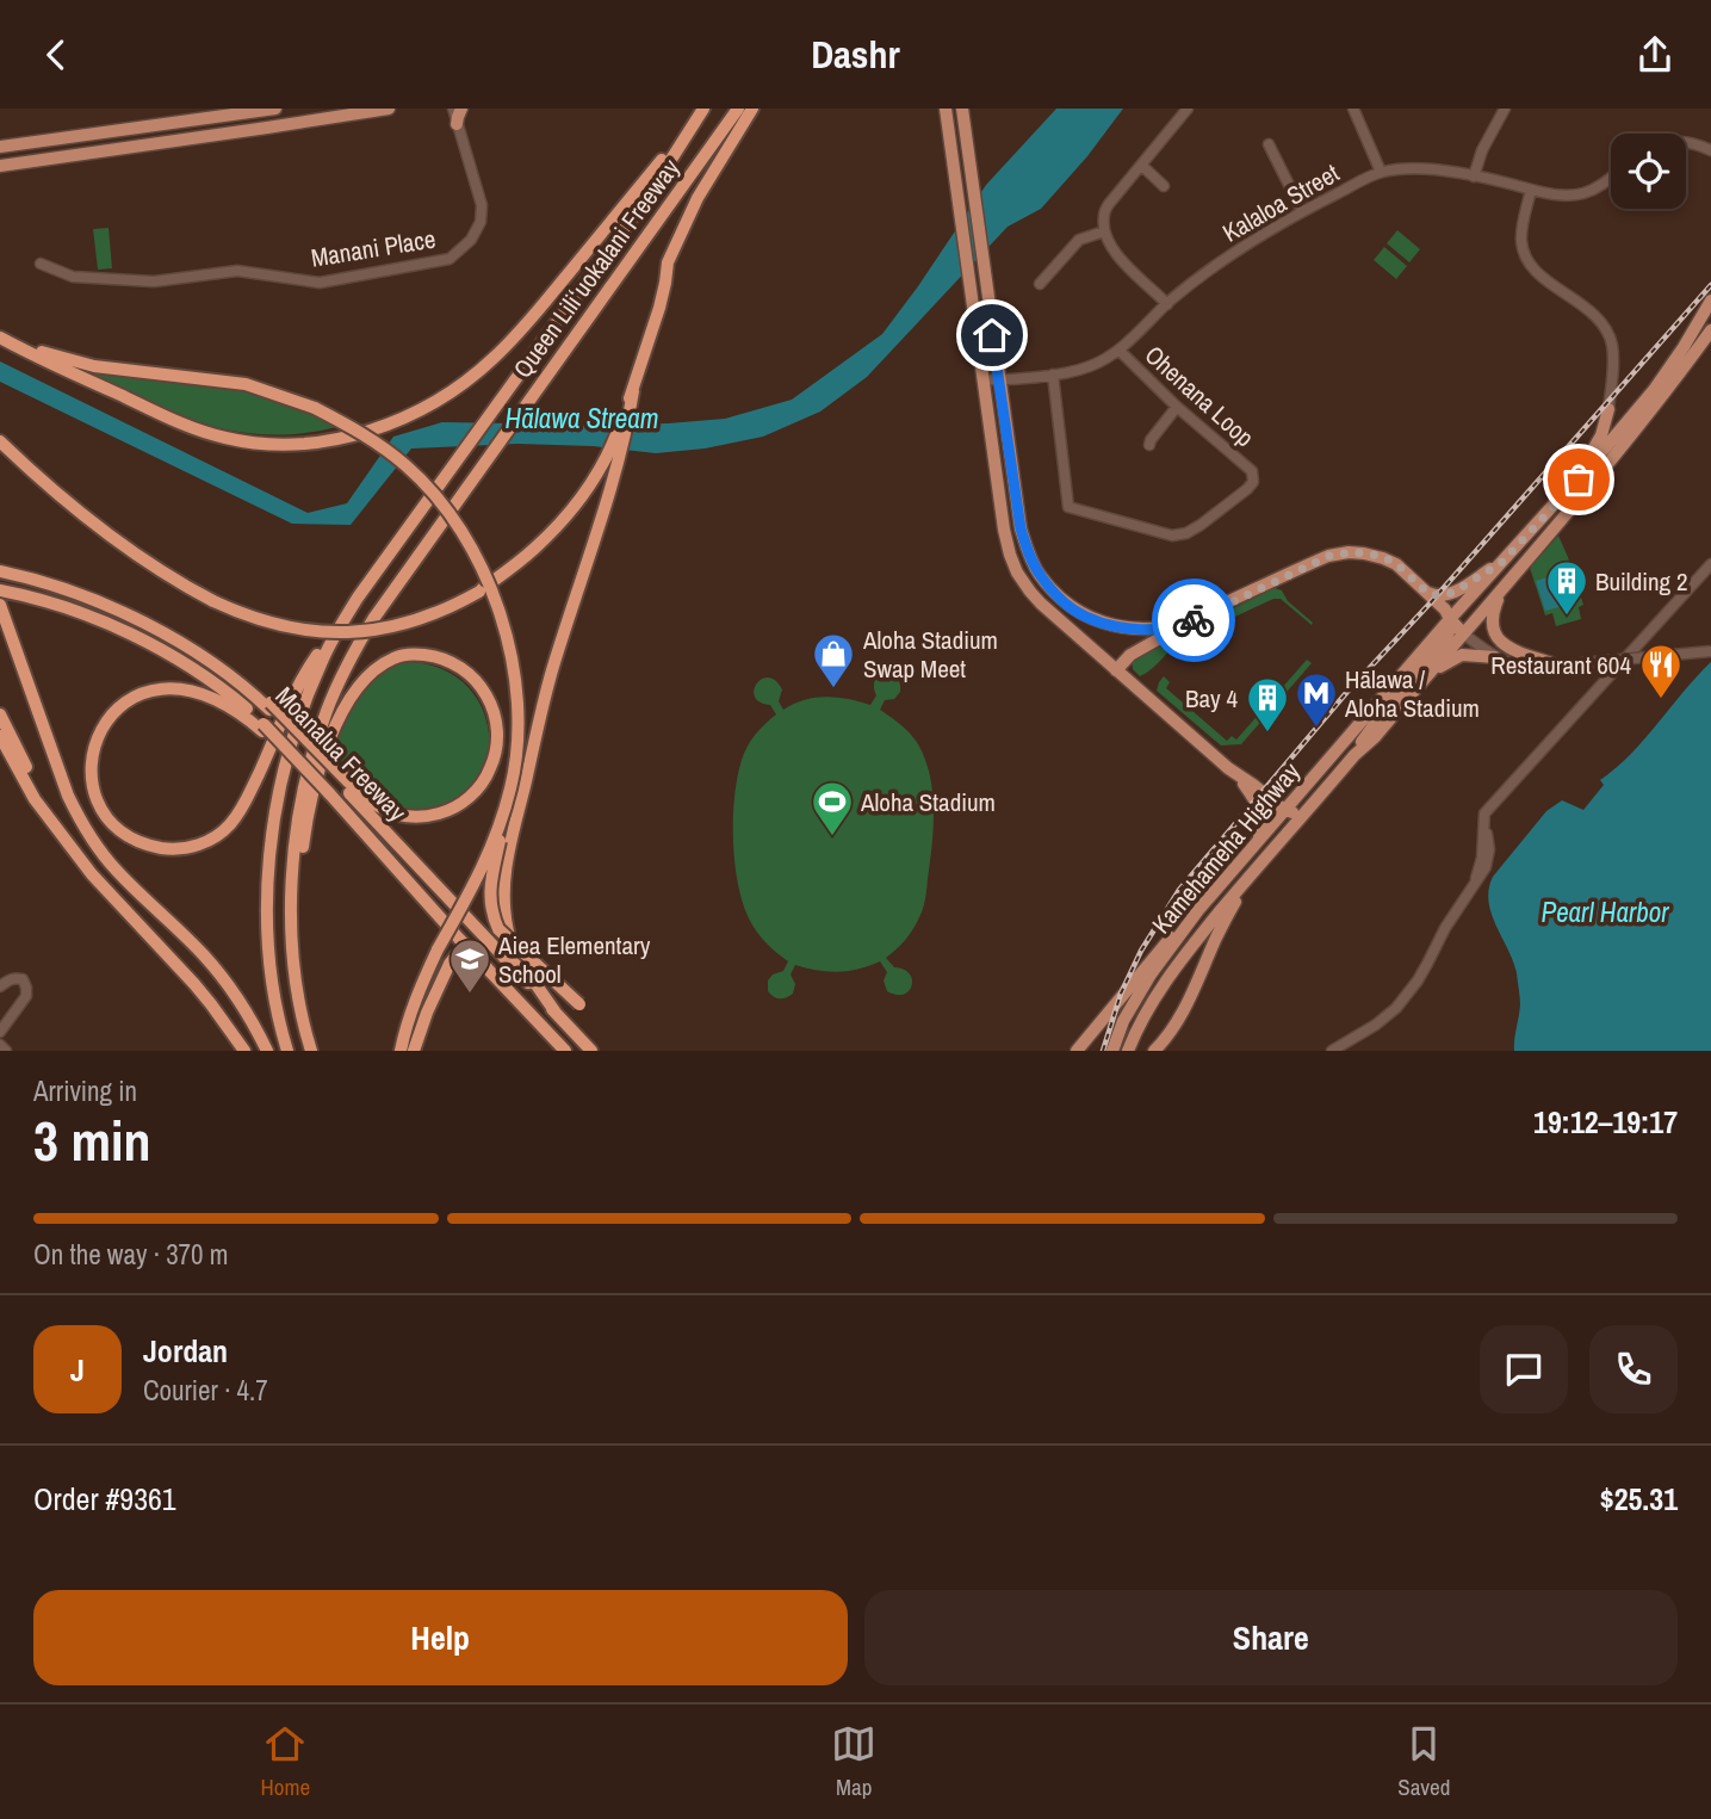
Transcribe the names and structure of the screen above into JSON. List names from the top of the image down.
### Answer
{
  "streets": {
    "highway": ["Queen Liliʻuokalani Freeway", "Moanalua Freeway"],
    "main road": ["Kamehameha Highway"],
    "street": ["Kalaloa Street", "Manani Place", "Ohenana Loop"]
  },
  "crossings": [
    ["Kalaloa Street", "Ohenana Loop"]
  ],
  "water": ["Hālawa Stream", "Pearl Harbor"],
  "places": {
    "building": ["Building 2", "Bay 4"],
    "shop": ["Aloha Stadium Swap Meet"],
    "restaurant": ["Restaurant 604"],
    "metro station": ["Hālawa / Aloha Stadium"],
    "sports": ["Aloha Stadium"],
    "school or university": ["Aiea Elementary School"]
  },
  "page": {
    "header": "Dashr",
    "heading": ["3 min", "Arriving in", "19:12–19:17"],
    "panel": [
      "Jordan",
      "Courier · 4.7",
      "Order #9361",
      "$25.31"
    ],
    "bar": "On the way · 370 m",
    "round": "J",
    "buttons": ["Help", "Share"],
    "tabs": ["Home", "Map", "Saved"]
  }
}
